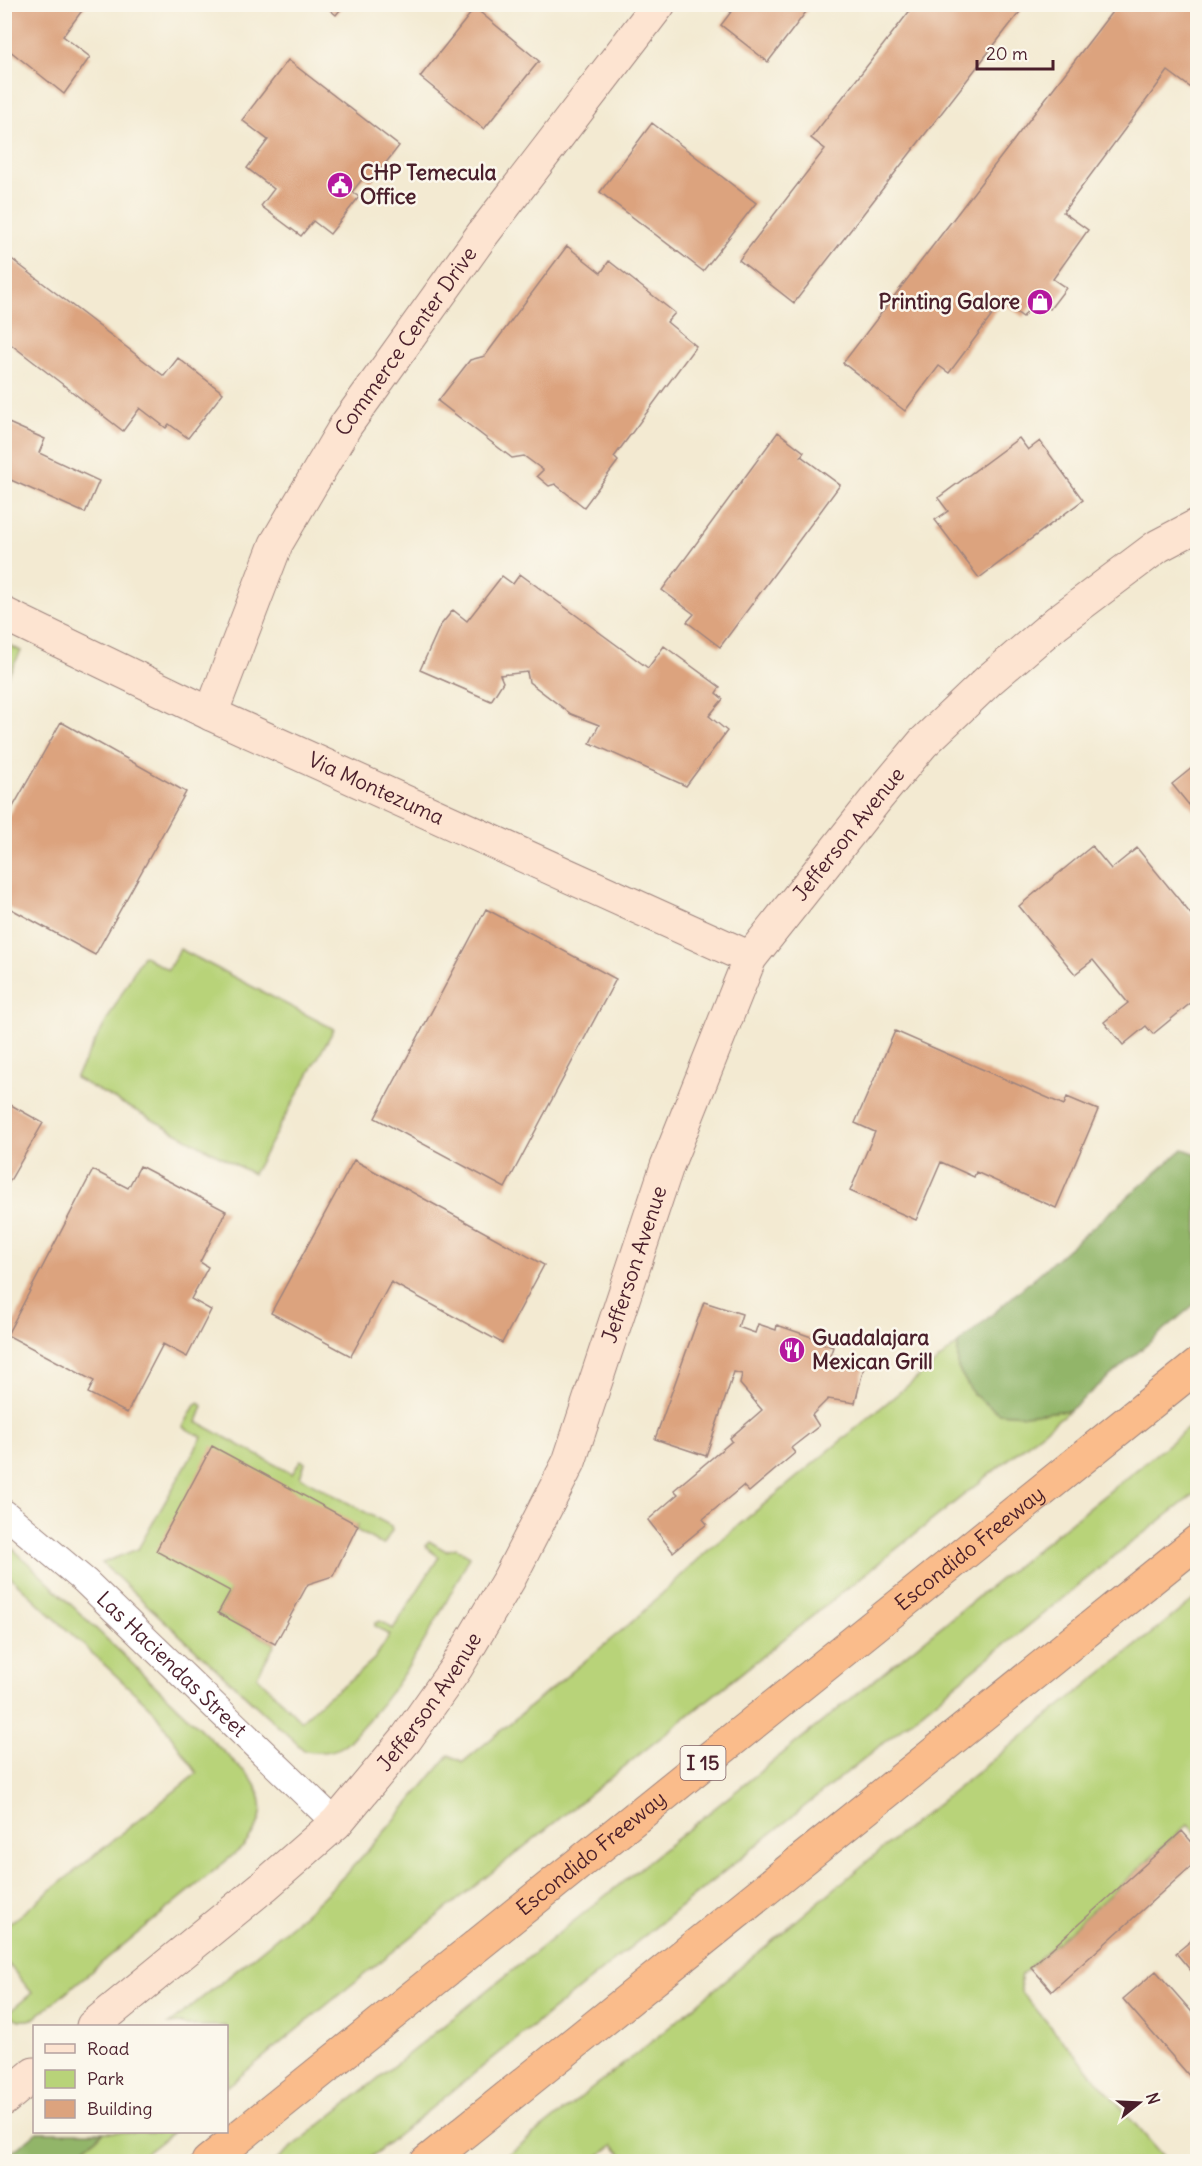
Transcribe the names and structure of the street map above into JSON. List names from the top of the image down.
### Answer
{
  "streets": {
    "highway": ["Escondido Freeway", "I 15"],
    "main road": ["Commerce Center Drive", "Via Montezuma", "Jefferson Avenue"],
    "street": ["Las Haciendas Street"]
  },
  "crossings": [
    ["Commerce Center Drive", "Via Montezuma"],
    ["Via Montezuma", "Jefferson Avenue"],
    ["Jefferson Avenue", "Las Haciendas Street"]
  ],
  "places": {
    "public building": ["CHP Temecula Office"],
    "shop": ["Printing Galore"],
    "restaurant": ["Guadalajara Mexican Grill"]
  },
  "legend": ["Road", "Park", "Building"],
  "scale_bar": "20 m",
  "north": "right"
}
